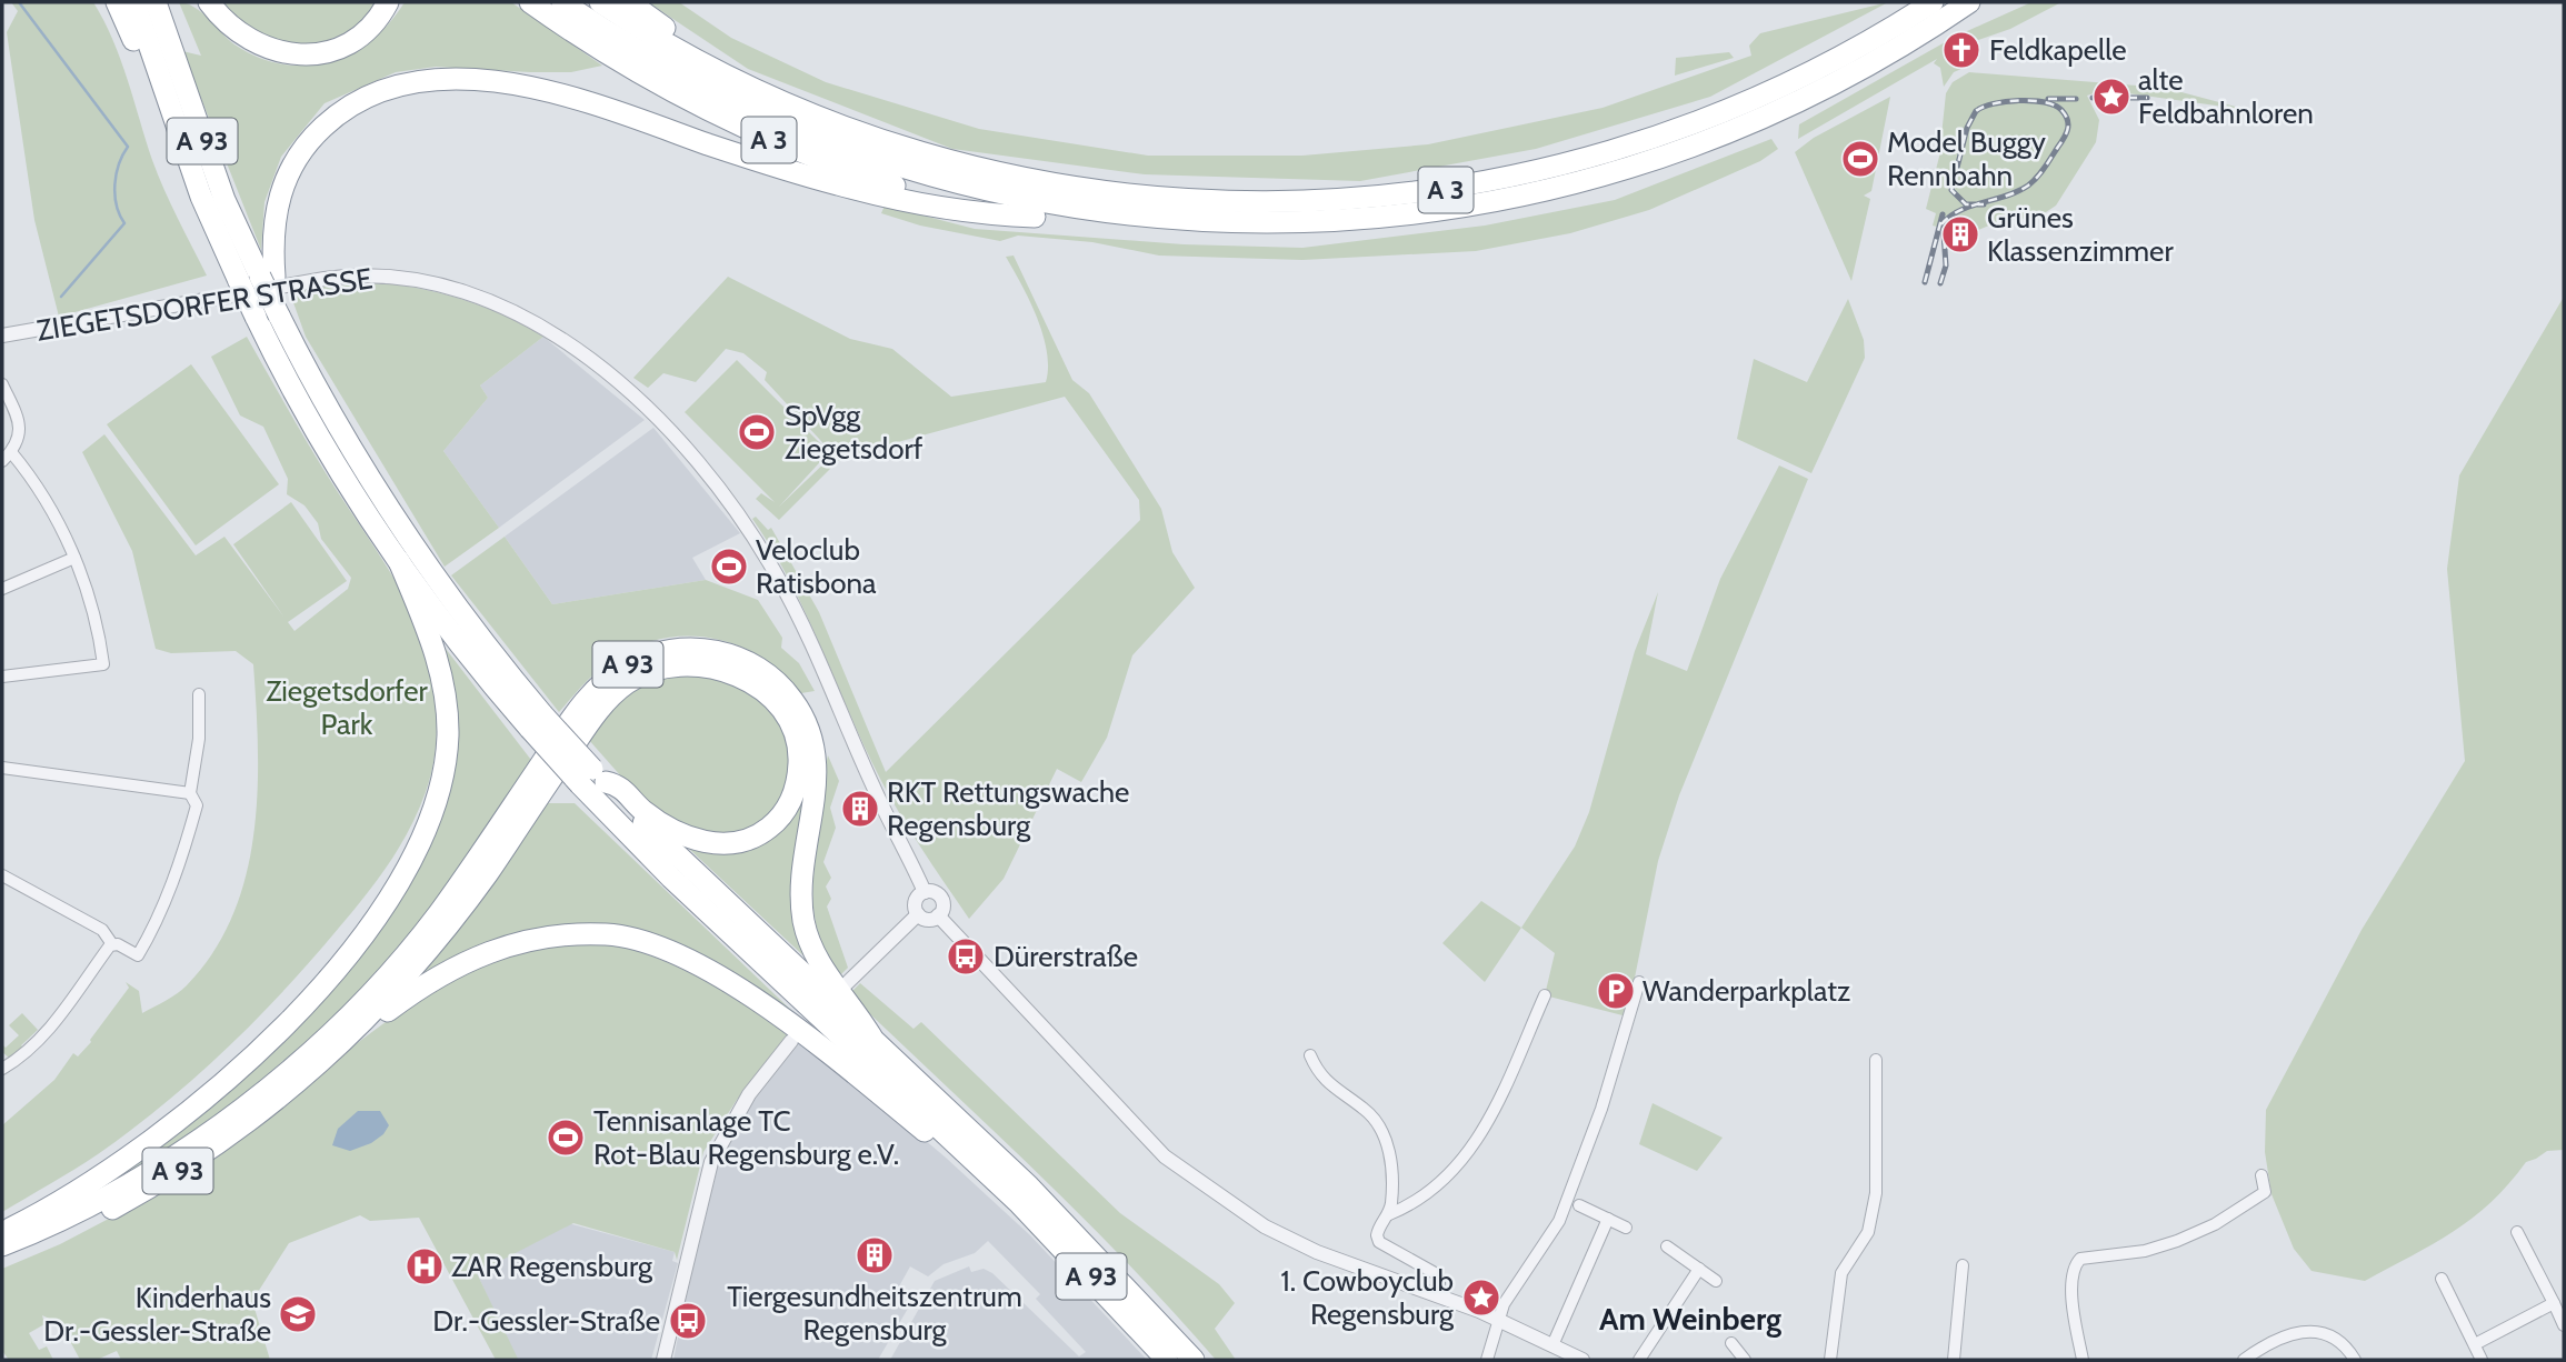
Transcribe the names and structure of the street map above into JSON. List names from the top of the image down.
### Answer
{
  "streets": {
    "highway": ["A 3", "A 93"],
    "street": ["ZIEGETSDORFER STRASSE"]
  },
  "crossings": [
    ["A 3", "A 93"]
  ],
  "districts": ["Am Weinberg"],
  "parks": ["Ziegetsdorfer Park"],
  "places": {
    "church": ["Feldkapelle"],
    "place": ["alte Feldbahnloren", "1. Cowboyclub Regensburg"],
    "sports": [
      "Model Buggy Rennbahn",
      "SpVgg Ziegetsdorf",
      "Veloclub Ratisbona",
      "Tennisanlage TC Rot-Blau Regensburg e.V."
    ],
    "building": ["Grünes Klassenzimmer", "RKT Rettungswache Regensburg", "Tiergesundheitszentrum Regensburg"],
    "bus stop": ["Dürerstraße", "Dr.-Gessler-Straße"],
    "parking": ["Wanderparkplatz"],
    "hospital": ["ZAR Regensburg"],
    "school or university": ["Kinderhaus Dr.-Gessler-Straße"]
  }
}
